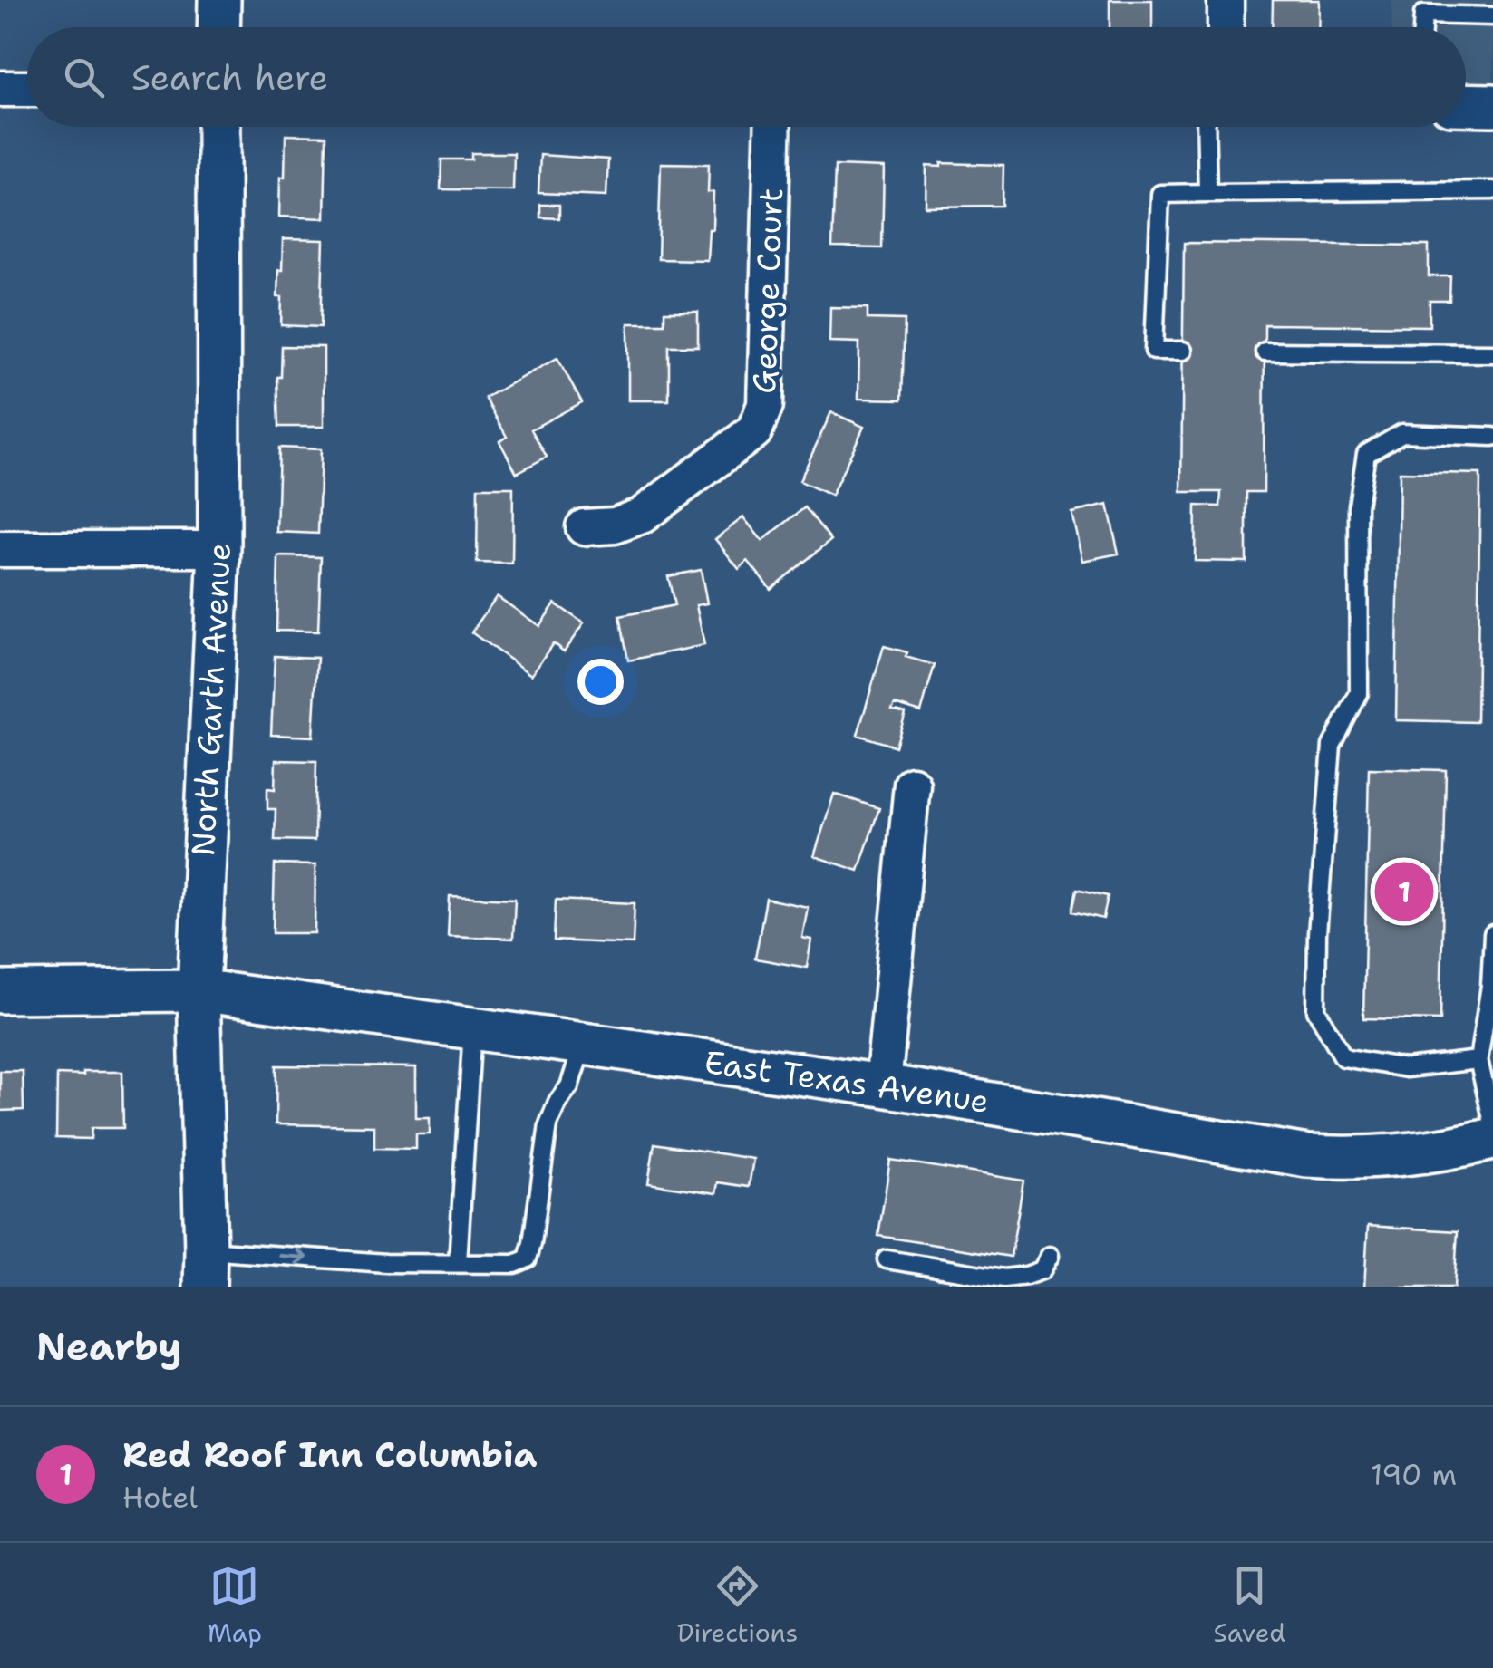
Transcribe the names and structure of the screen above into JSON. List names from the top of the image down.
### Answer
{
  "streets": {
    "street": ["George Court", "North Garth Avenue", "East Texas Avenue"]
  },
  "crossings": [
    ["North Garth Avenue", "East Texas Avenue"]
  ],
  "page": {
    "search": "Search here",
    "pins": "1",
    "heading": "Nearby",
    "list": [
      {
        "mark": "1",
        "name": "Red Roof Inn Columbia",
        "note": "Hotel",
        "value": "190 m"
      }
    ],
    "nav": ["Map", "Directions", "Saved"]
  }
}
